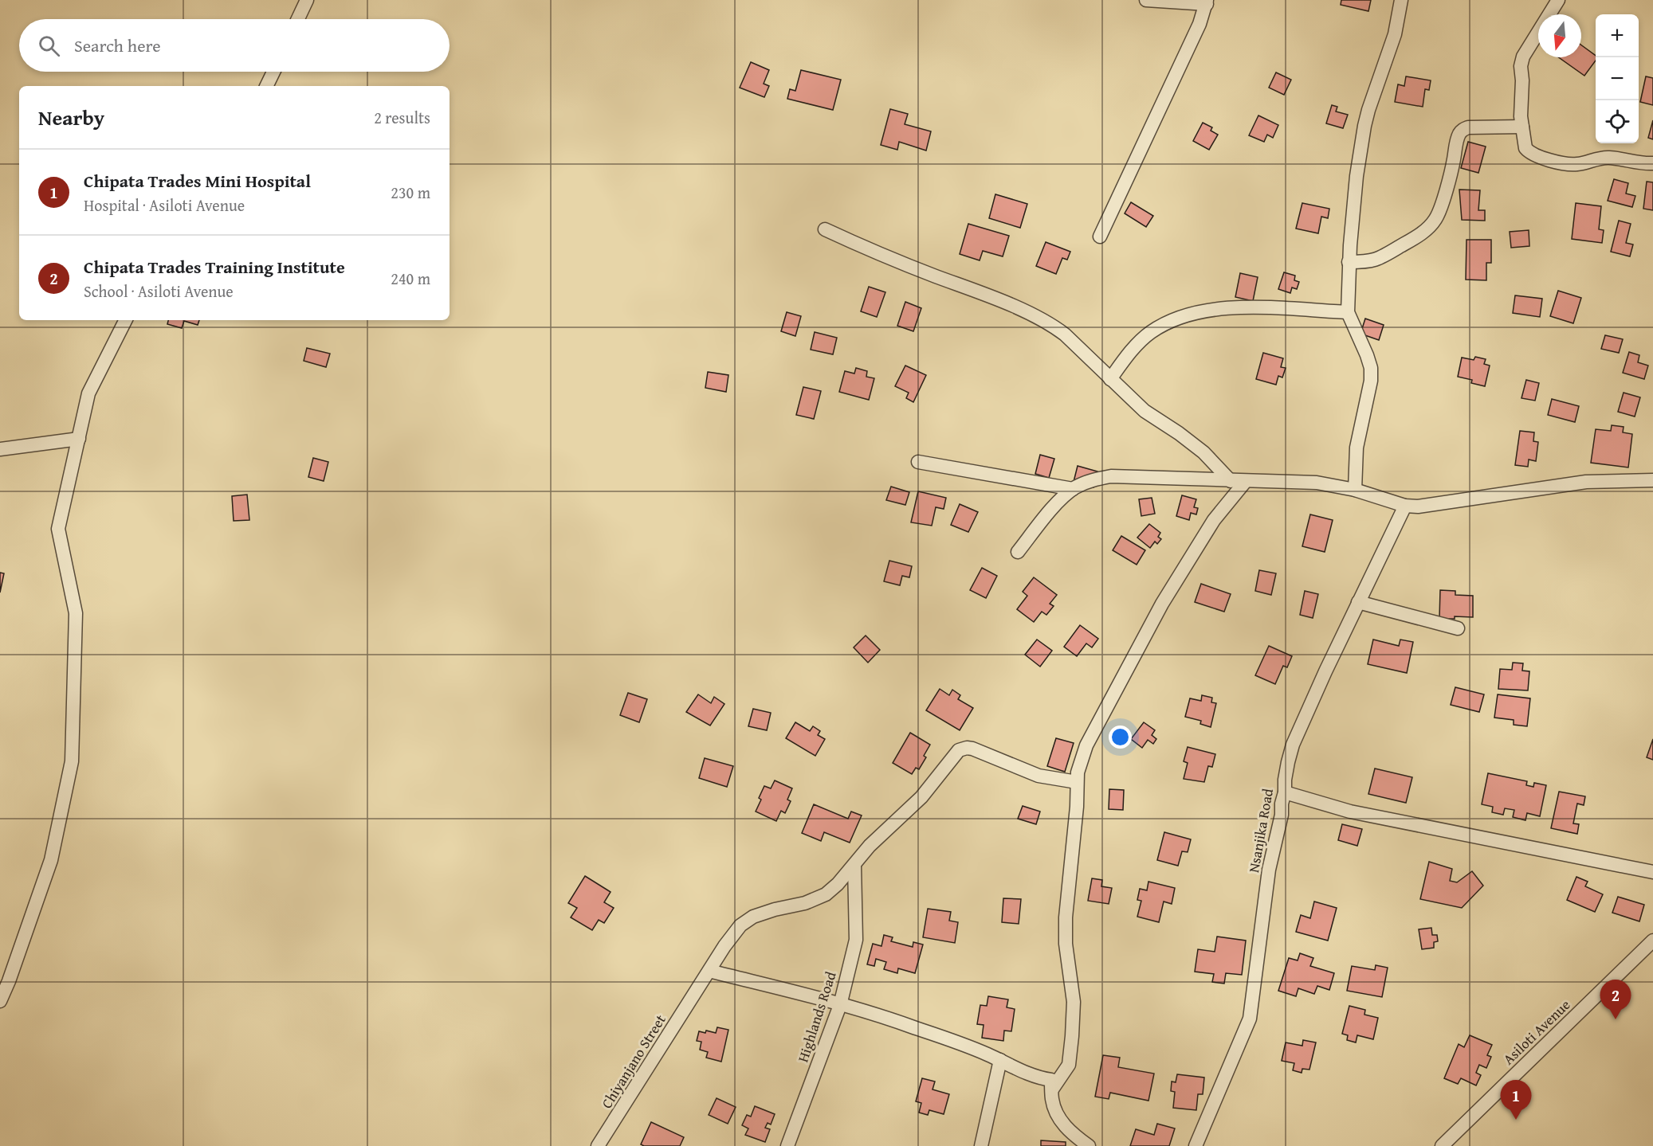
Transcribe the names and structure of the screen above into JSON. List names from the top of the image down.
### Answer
{
  "streets": {
    "street": [
      "Nsanjika Road",
      "Highlands Road",
      "Asiloti Avenue",
      "Chiyanjano Street"
    ]
  },
  "crossings": [
    ["Highlands Road", "Chiyanjano Street"]
  ],
  "north": "bottom",
  "page": {
    "map_buttons": ["+", "−"],
    "search": "Search here",
    "heading": ["Nearby", "2 results"],
    "list": [
      {
        "mark": "1",
        "name": "Chipata Trades Mini Hospital",
        "note": "Hospital · Asiloti Avenue",
        "value": "230 m"
      },
      {
        "mark": "2",
        "name": "Chipata Trades Training Institute",
        "note": "School · Asiloti Avenue",
        "value": "240 m"
      }
    ],
    "pins": ["2", "1"]
  }
}
